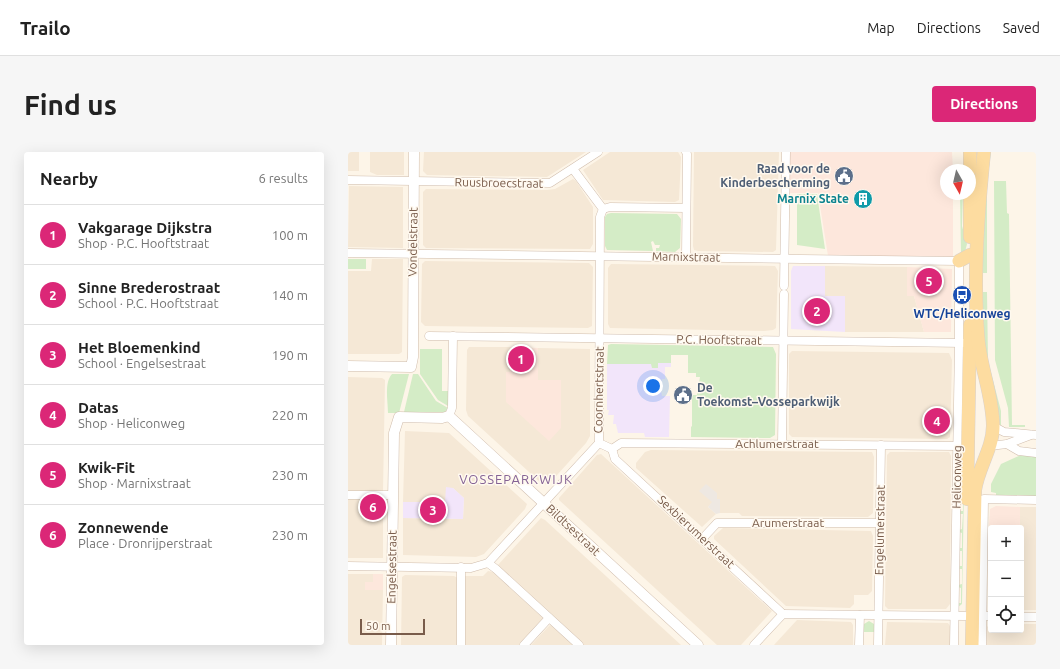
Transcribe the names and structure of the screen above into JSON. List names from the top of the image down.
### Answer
{
  "streets": {
    "main road": ["Heliconweg"],
    "street": [
      "Ruusbroecstraat",
      "Vondelstraat",
      "Marnixstraat",
      "P.C. Hooftstraat",
      "Coornhertstraat",
      "Achlumerstraat",
      "Arumerstraat",
      "Bildtsestraat",
      "Engelumerstraat",
      "Sexbierumerstraat",
      "Engelsestraat"
    ]
  },
  "crossings": [
    ["Ruusbroecstraat", "Vondelstraat"],
    ["Vondelstraat", "Marnixstraat"],
    ["Marnixstraat", "Coornhertstraat"],
    ["Marnixstraat", "Heliconweg"],
    ["P.C. Hooftstraat", "Coornhertstraat"],
    ["P.C. Hooftstraat", "Heliconweg"],
    ["Coornhertstraat", "Bildtsestraat"],
    ["Achlumerstraat", "Heliconweg"],
    ["Achlumerstraat", "Engelumerstraat"],
    ["Achlumerstraat", "Sexbierumerstraat"],
    ["Arumerstraat", "Engelumerstraat"],
    ["Arumerstraat", "Sexbierumerstraat"],
    ["Bildtsestraat", "Engelsestraat"]
  ],
  "districts": ["VOSSEPARKWIJK"],
  "places": {
    "public building": ["Raad voor de Kinderbescherming", "De Toekomst–Vosseparkwijk"],
    "building": ["Marnix State"],
    "bus stop": ["WTC/Heliconweg"]
  },
  "scale_bar": "50 m",
  "north": "bottom",
  "page": {
    "header": "Trailo",
    "nav": ["Map", "Directions", "Saved"],
    "buttons": "Directions",
    "title": "Find us",
    "heading": ["Nearby", "6 results"],
    "list": [
      {
        "mark": "1",
        "name": "Vakgarage Dijkstra",
        "note": "Shop · P.C. Hooftstraat",
        "value": "100 m"
      },
      {
        "mark": "2",
        "name": "Sinne Brederostraat",
        "note": "School · P.C. Hooftstraat",
        "value": "140 m"
      },
      {
        "mark": "3",
        "name": "Het Bloemenkind",
        "note": "School · Engelsestraat",
        "value": "190 m"
      },
      {
        "mark": "4",
        "name": "Datas",
        "note": "Shop · Heliconweg",
        "value": "220 m"
      },
      {
        "mark": "5",
        "name": "Kwik-Fit",
        "note": "Shop · Marnixstraat",
        "value": "230 m"
      },
      {
        "mark": "6",
        "name": "Zonnewende",
        "note": "Place · Dronrijperstraat",
        "value": "230 m"
      }
    ],
    "pins": [
      "5",
      "2",
      "1",
      "4",
      "6",
      "3"
    ],
    "map_buttons": ["+", "−"],
    "scale": "50 m"
  }
}
